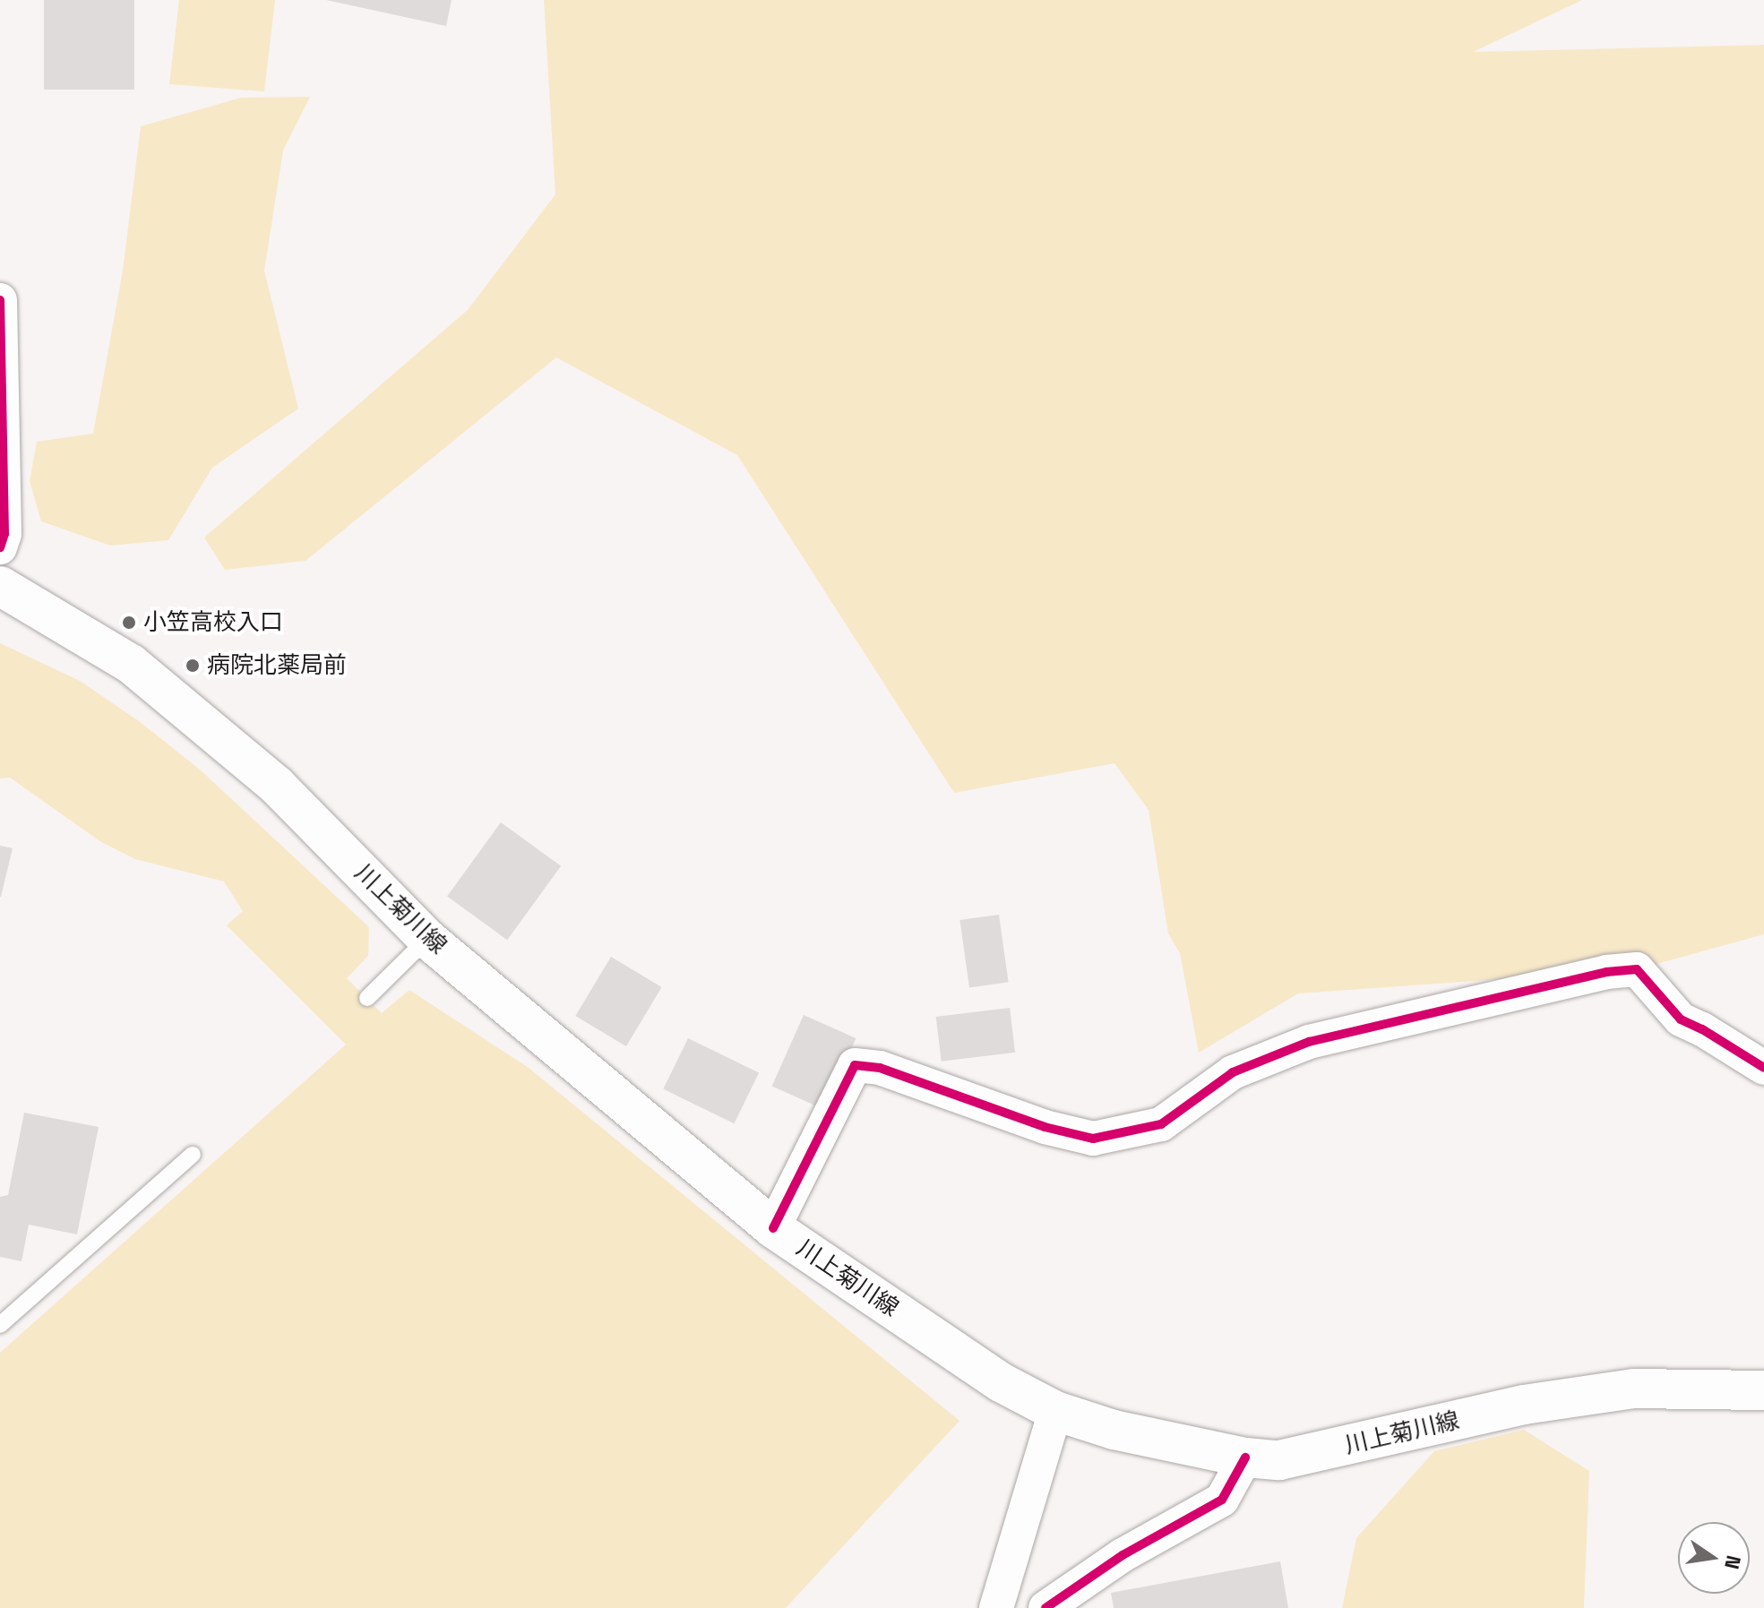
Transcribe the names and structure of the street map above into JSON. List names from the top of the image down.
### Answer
{
  "streets": {
    "main road": ["川上菊川線"]
  },
  "places": ["小笠高校入口", "病院北薬局前"],
  "north": "right"
}
